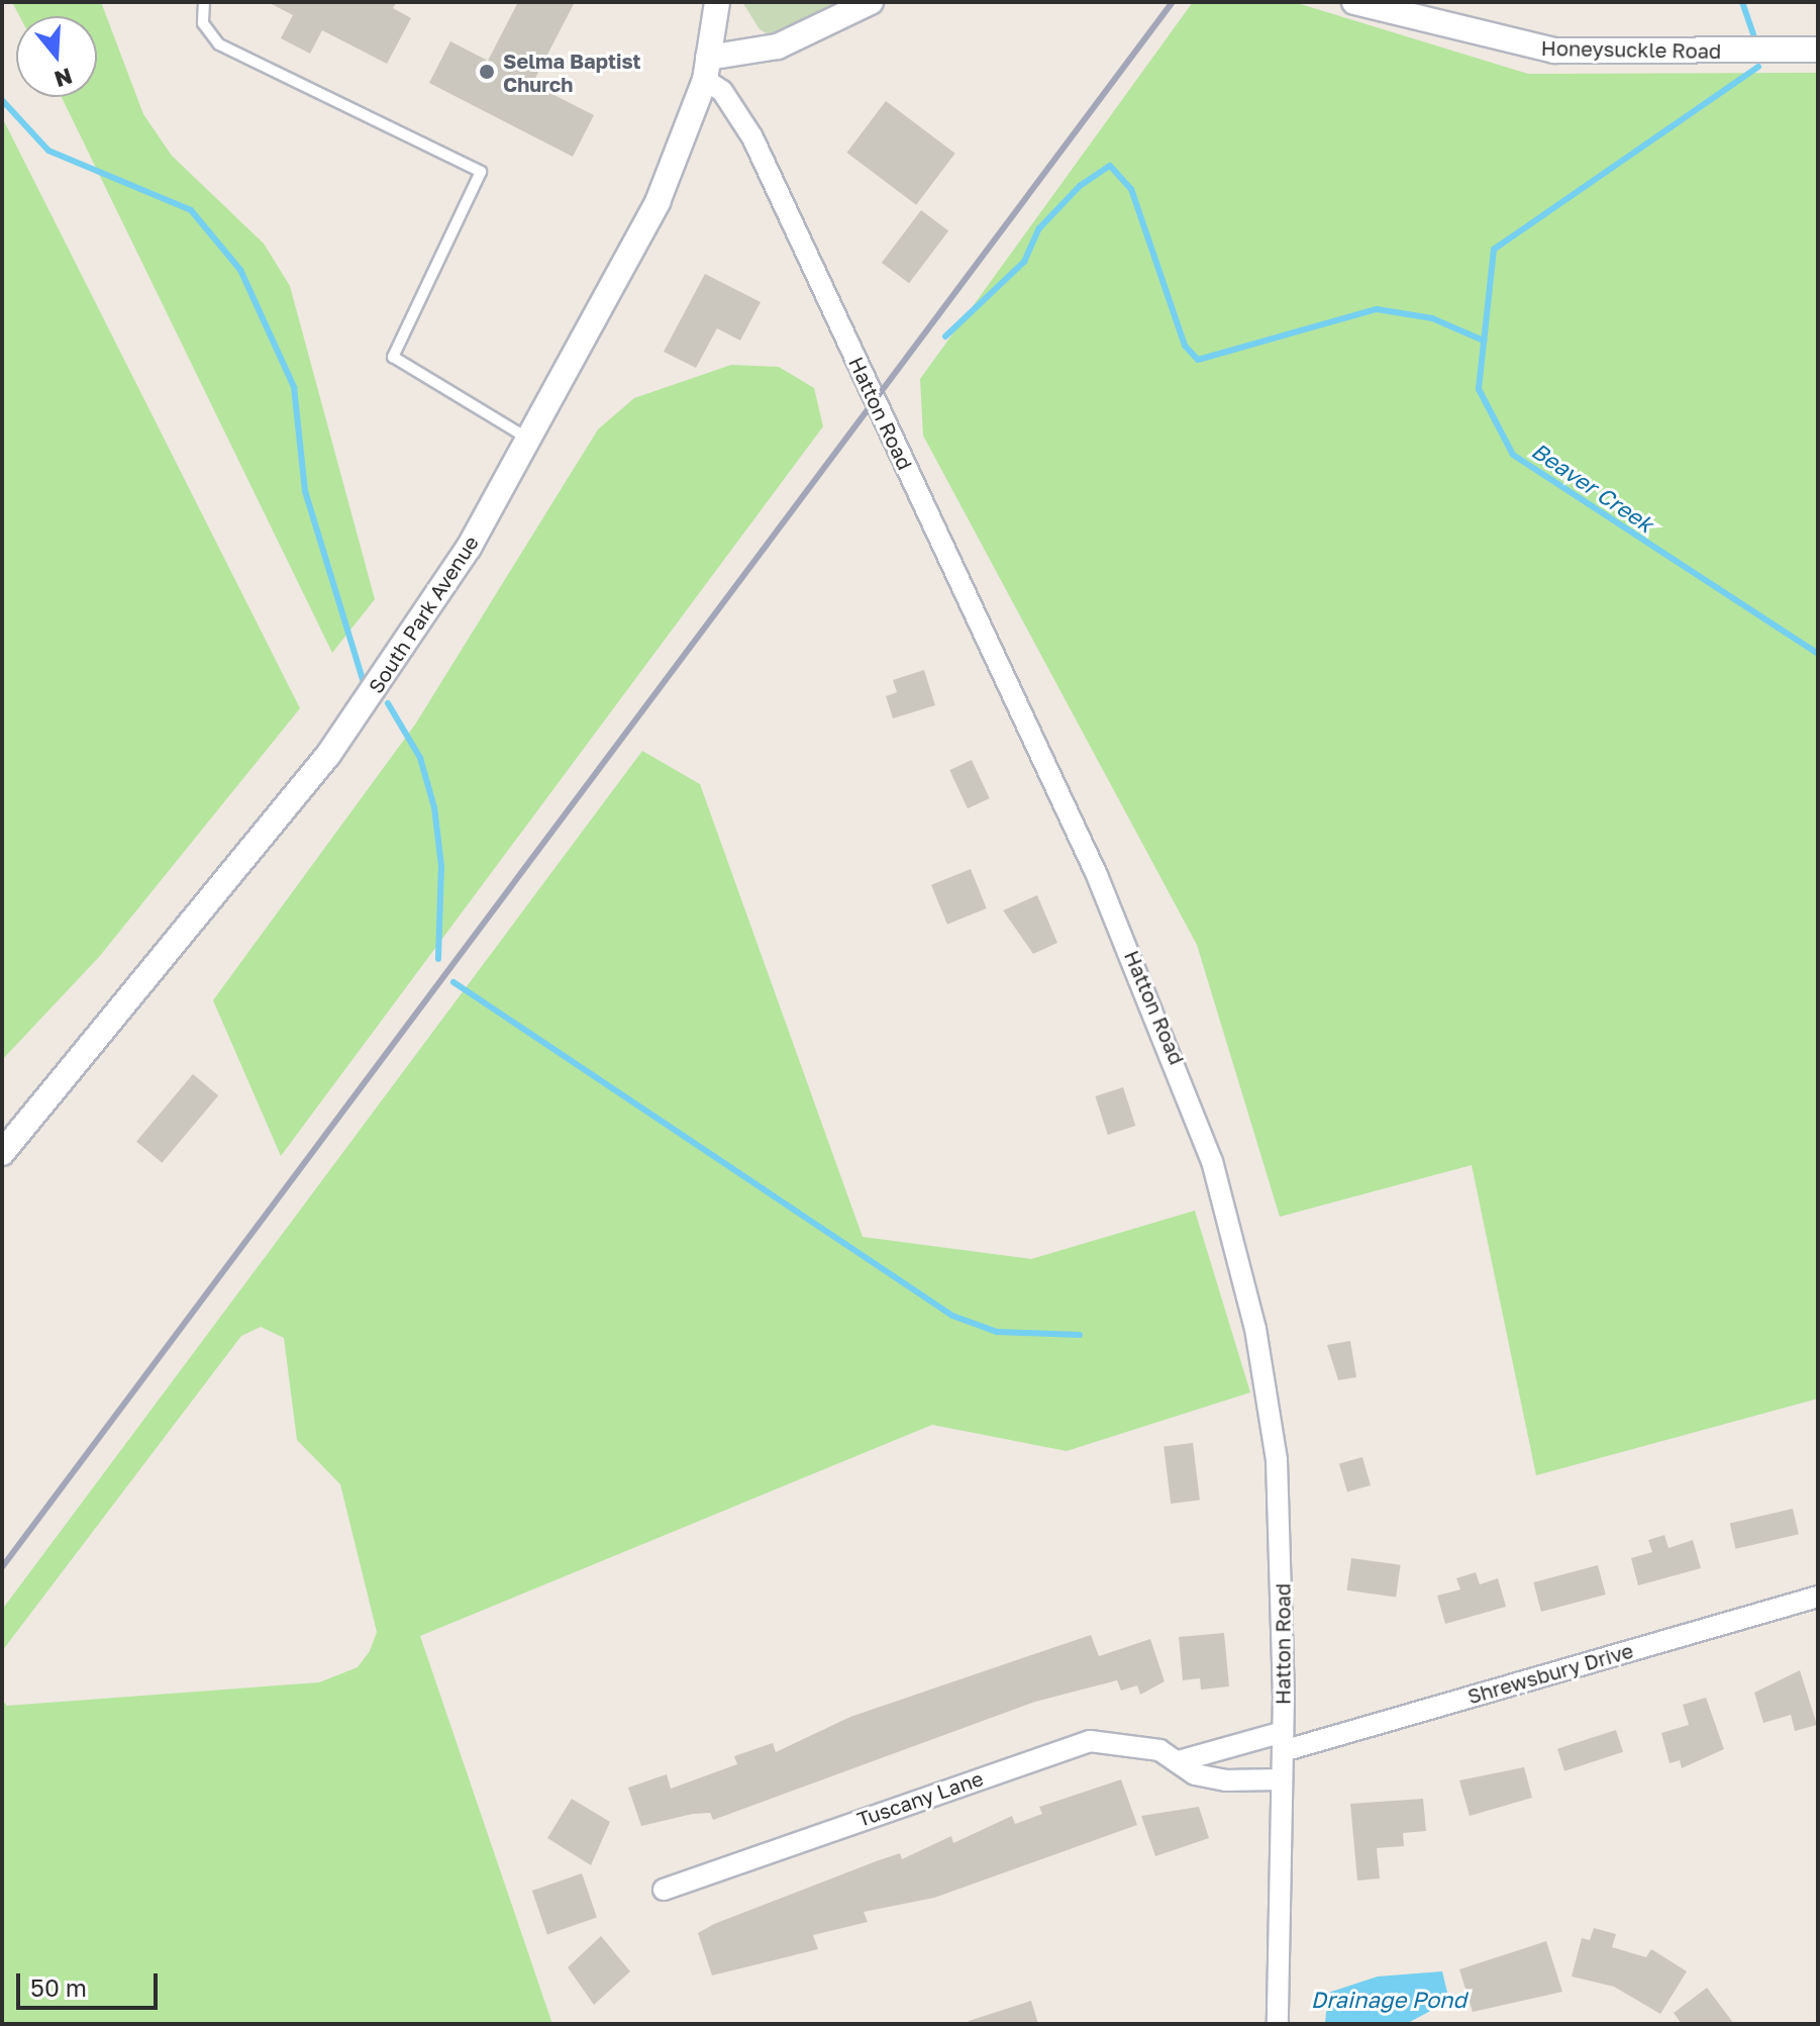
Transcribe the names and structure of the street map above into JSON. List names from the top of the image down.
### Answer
{
  "streets": {
    "street": [
      "Honeysuckle Road",
      "Hatton Road",
      "South Park Avenue",
      "Shrewsbury Drive",
      "Tuscany Lane"
    ]
  },
  "crossings": [
    ["Hatton Road", "South Park Avenue"],
    ["Hatton Road", "Shrewsbury Drive"],
    ["Hatton Road", "Tuscany Lane"]
  ],
  "water": ["Beaver Creek", "Drainage Pond"],
  "places": ["Selma Baptist Church"],
  "scale_bar": "50 m",
  "north": "bottom"
}
